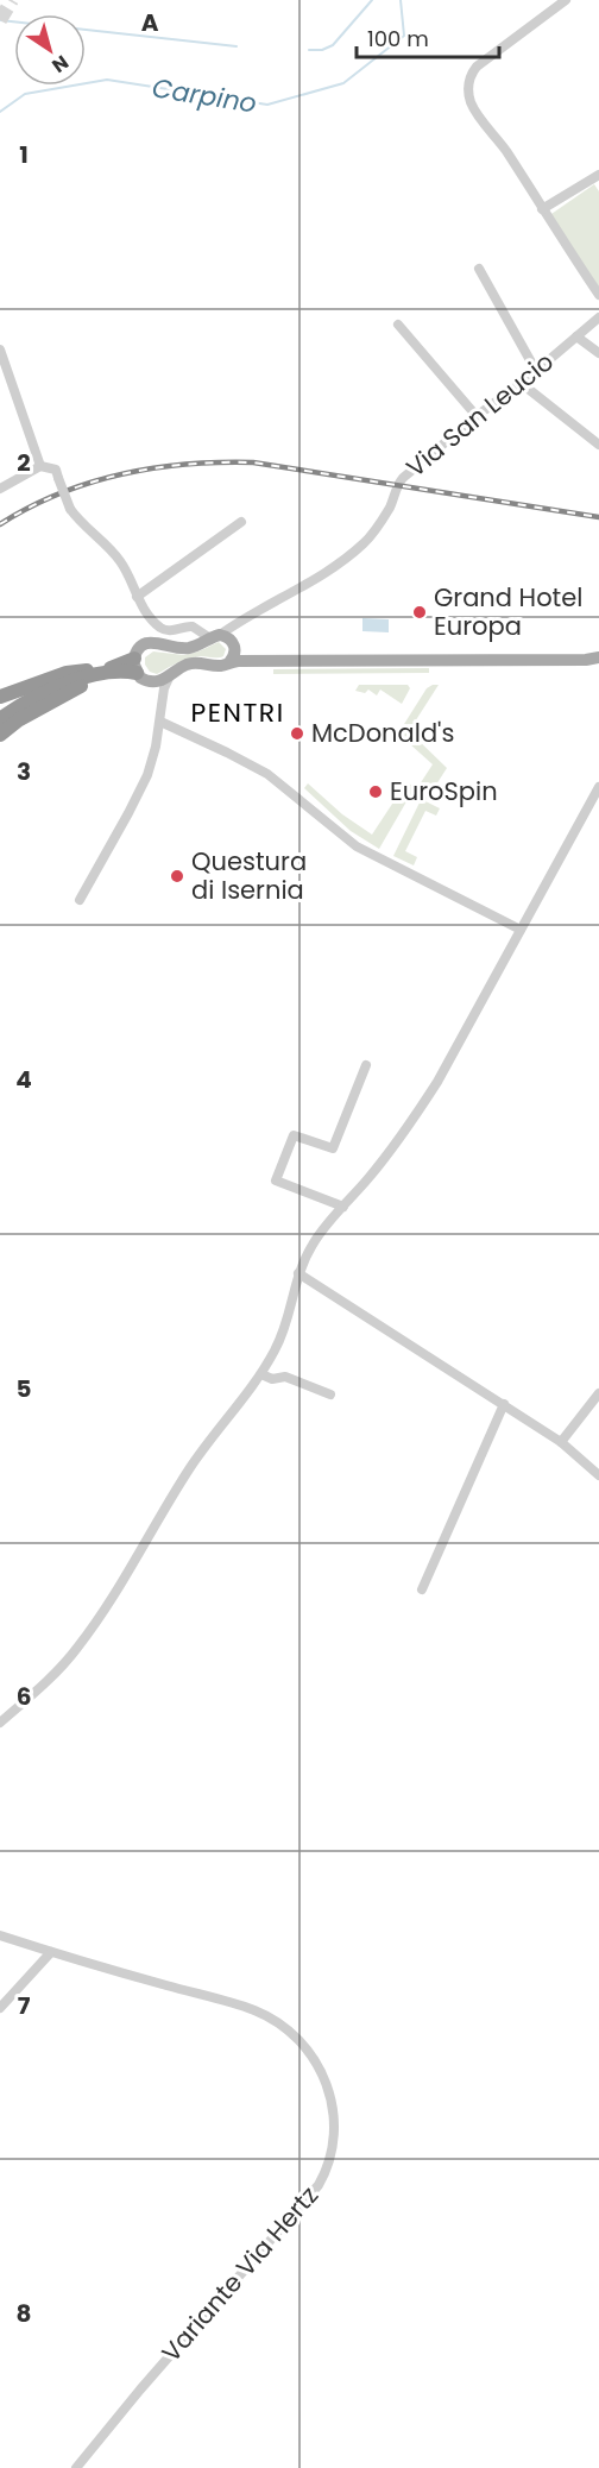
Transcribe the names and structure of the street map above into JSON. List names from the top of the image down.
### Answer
{
  "streets": {
    "street": ["Via San Leucio", "Variante Via Hertz"]
  },
  "districts": ["PENTRI"],
  "water": ["Carpino"],
  "places": [
    "Grand Hotel Europa",
    "McDonald's",
    "EuroSpin",
    "Questura di Isernia"
  ],
  "scale_bar": "100 m",
  "north": "bottom right",
  "grid": {
    "columns": ["A"],
    "rows": [
      "1",
      "2",
      "3",
      "4",
      "5",
      "6",
      "7",
      "8"
    ]
  }
}
